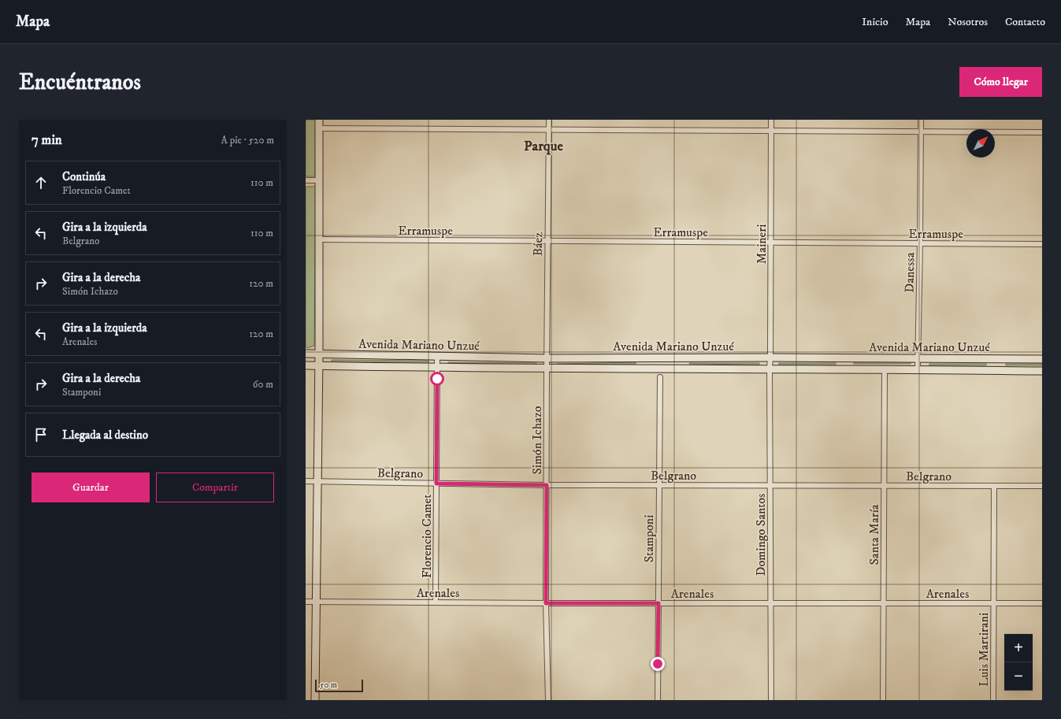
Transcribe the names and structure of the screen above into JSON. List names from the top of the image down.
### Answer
{
  "streets": {
    "main road": ["Avenida Mariano Unzué"],
    "street": [
      "Erramuspe",
      "Báez",
      "Maineri",
      "Danessa",
      "Simón Ichazo",
      "Belgrano",
      "Domingo Santos",
      "Santa María",
      "Florencio Camet",
      "Stamponi",
      "Arenales",
      "Luis Martirani"
    ]
  },
  "crossings": [
    ["Erramuspe", "Báez"],
    ["Erramuspe", "Maineri"],
    ["Erramuspe", "Danessa"],
    ["Báez", "Avenida Mariano Unzué"],
    ["Báez", "Simón Ichazo"],
    ["Maineri", "Avenida Mariano Unzué"],
    ["Maineri", "Domingo Santos"],
    ["Danessa", "Avenida Mariano Unzué"],
    ["Avenida Mariano Unzué", "Simón Ichazo"],
    ["Avenida Mariano Unzué", "Domingo Santos"],
    ["Avenida Mariano Unzué", "Santa María"],
    ["Avenida Mariano Unzué", "Florencio Camet"],
    ["Simón Ichazo", "Belgrano"],
    ["Simón Ichazo", "Arenales"],
    ["Belgrano", "Domingo Santos"],
    ["Belgrano", "Santa María"],
    ["Belgrano", "Florencio Camet"],
    ["Belgrano", "Stamponi"],
    ["Belgrano", "Luis Martirani"],
    ["Domingo Santos", "Arenales"],
    ["Santa María", "Arenales"],
    ["Florencio Camet", "Arenales"],
    ["Stamponi", "Arenales"],
    ["Arenales", "Luis Martirani"]
  ],
  "districts": ["Parque"],
  "scale_bar": "50 m",
  "north": "top right",
  "page": {
    "header": "Mapa",
    "nav": [
      "Inicio",
      "Mapa",
      "Nosotros",
      "Contacto"
    ],
    "buttons": [
      "Cómo llegar",
      ["Guardar", "Compartir"]
    ],
    "title": "Encuéntranos",
    "heading": ["7 min", "A pie · 520 m"],
    "list": [
      ["Continúa", "Florencio Camet", "110 m"],
      ["Gira a la izquierda", "Belgrano", "110 m"],
      ["Gira a la derecha", "Simón Ichazo", "120 m"],
      ["Gira a la izquierda", "Arenales", "120 m"],
      ["Gira a la derecha", "Stamponi", "60 m"],
      "Llegada al destino"
    ],
    "map_buttons": ["+", "−"],
    "scale": "50 m"
  }
}
